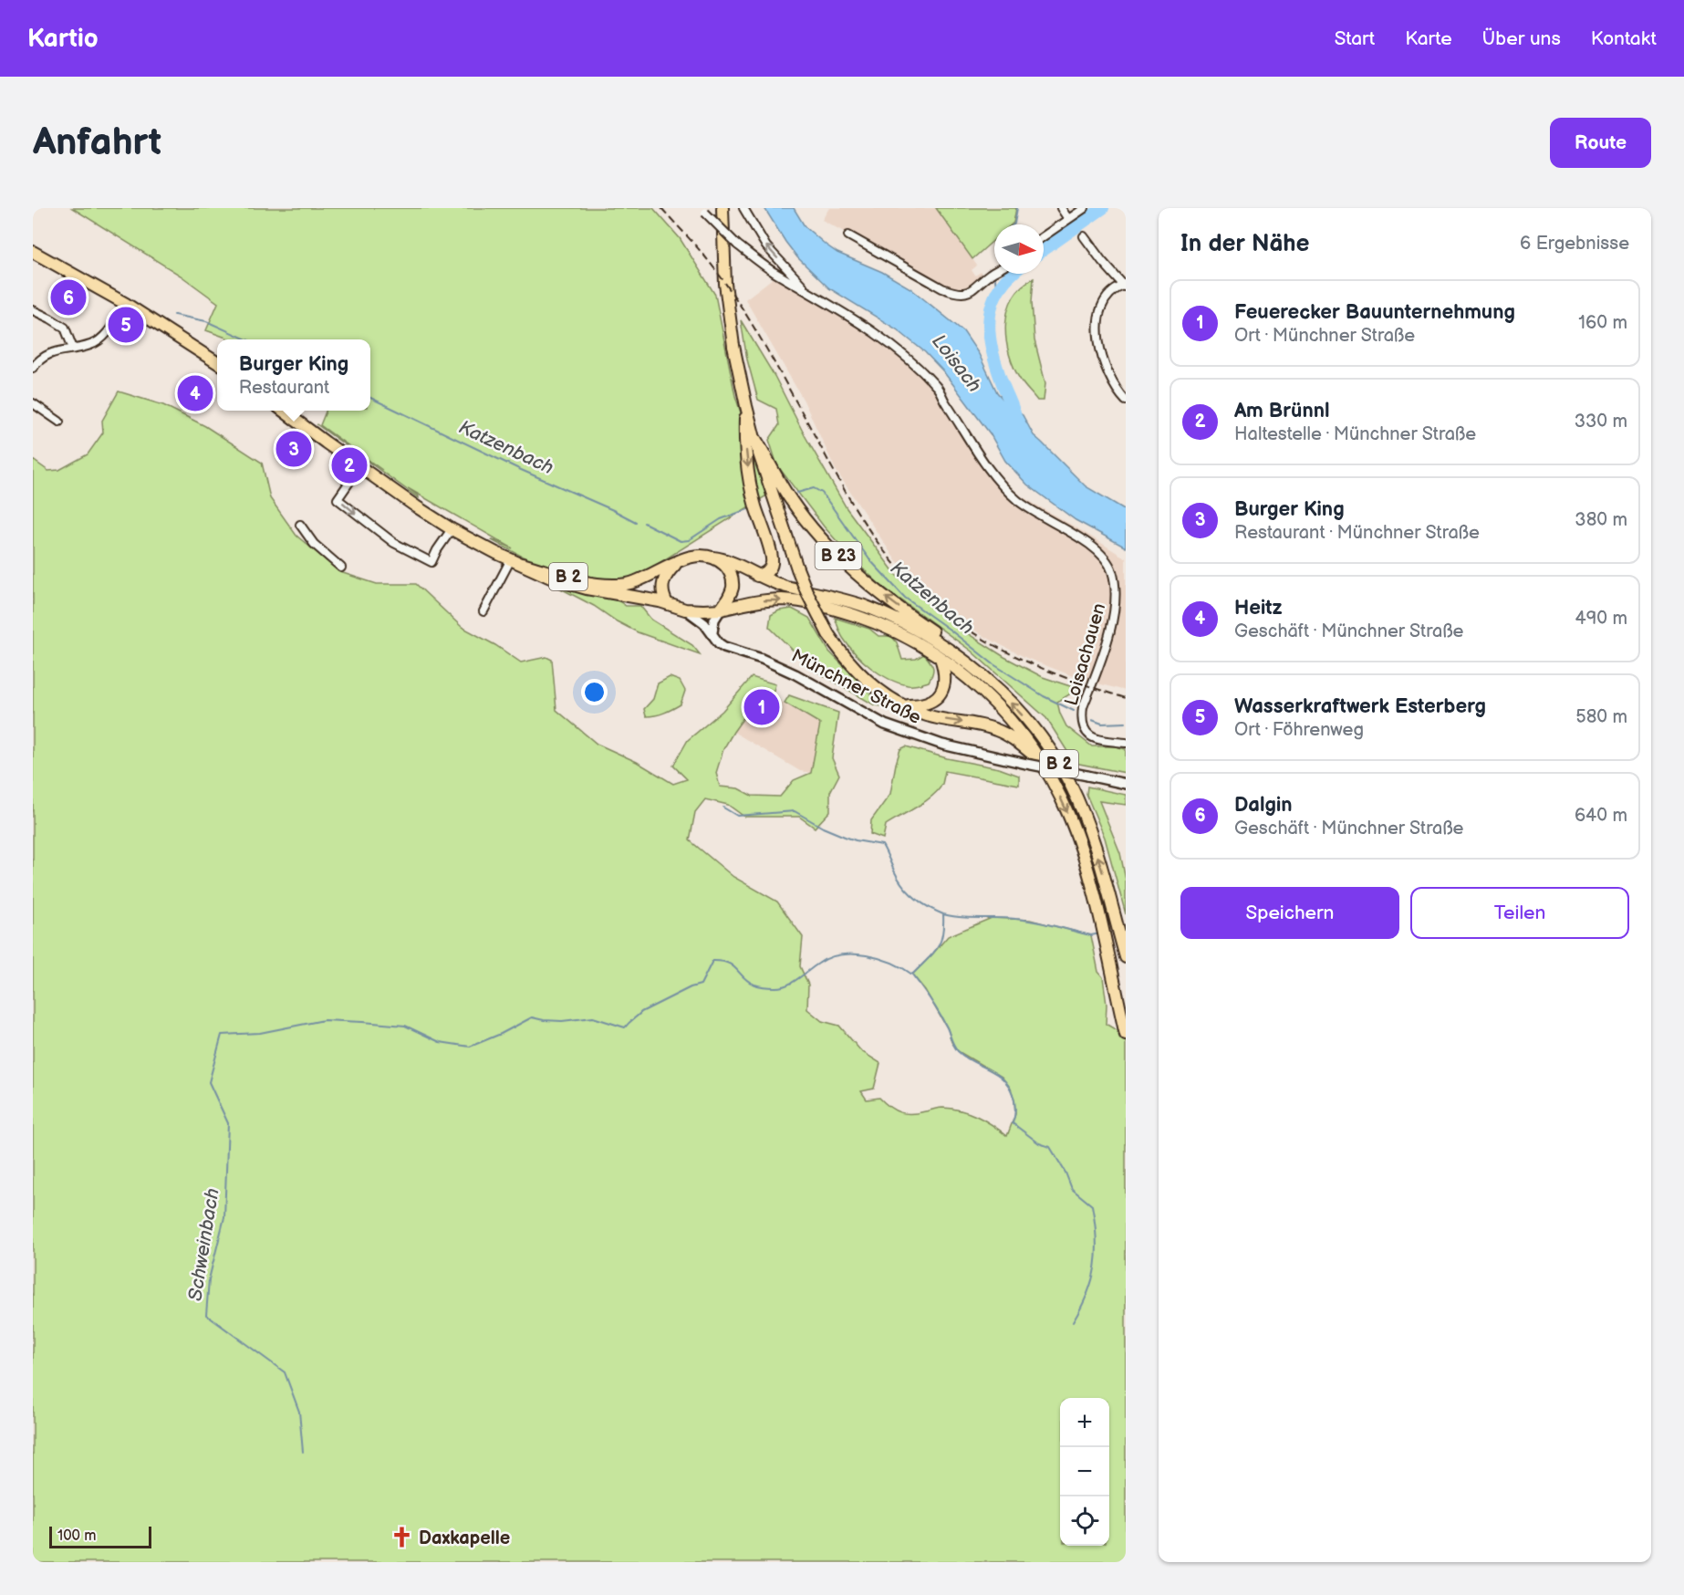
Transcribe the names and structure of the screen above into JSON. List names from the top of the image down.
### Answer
{
  "streets": {
    "main road": ["B 23", "B 2"],
    "street": ["Loisachauen", "Münchner Straße"]
  },
  "crossings": [
    ["B 23", "B 2"],
    ["B 2", "Münchner Straße"]
  ],
  "water": ["Loisach", "Katzenbach", "Schweinbach"],
  "places": {
    "church": ["Daxkapelle"]
  },
  "scale_bar": "100 m",
  "north": "right",
  "page": {
    "header": "Kartio",
    "nav": [
      "Start",
      "Karte",
      "Über uns",
      "Kontakt"
    ],
    "buttons": [
      "Route",
      ["Speichern", "Teilen"]
    ],
    "title": "Anfahrt",
    "heading": ["In der Nähe", "6 Ergebnisse"],
    "pins": [
      "6",
      "5",
      "4",
      "3",
      "2",
      "1"
    ],
    "list": [
      {
        "mark": "1",
        "name": "Feuerecker Bauunternehmung",
        "note": "Ort · Münchner Straße",
        "value": "160 m"
      },
      {
        "mark": "2",
        "name": "Am Brünnl",
        "note": "Haltestelle · Münchner Straße",
        "value": "330 m"
      },
      {
        "mark": "3",
        "name": "Burger King",
        "note": "Restaurant · Münchner Straße",
        "value": "380 m"
      },
      {
        "mark": "4",
        "name": "Heitz",
        "note": "Geschäft · Münchner Straße",
        "value": "490 m"
      },
      {
        "mark": "5",
        "name": "Wasserkraftwerk Esterberg",
        "note": "Ort · Föhrenweg",
        "value": "580 m"
      },
      {
        "mark": "6",
        "name": "Dalgin",
        "note": "Geschäft · Münchner Straße",
        "value": "640 m"
      }
    ],
    "popup": ["Burger King", "Restaurant"],
    "map_buttons": ["+", "−"],
    "scale": "100 m"
  }
}
